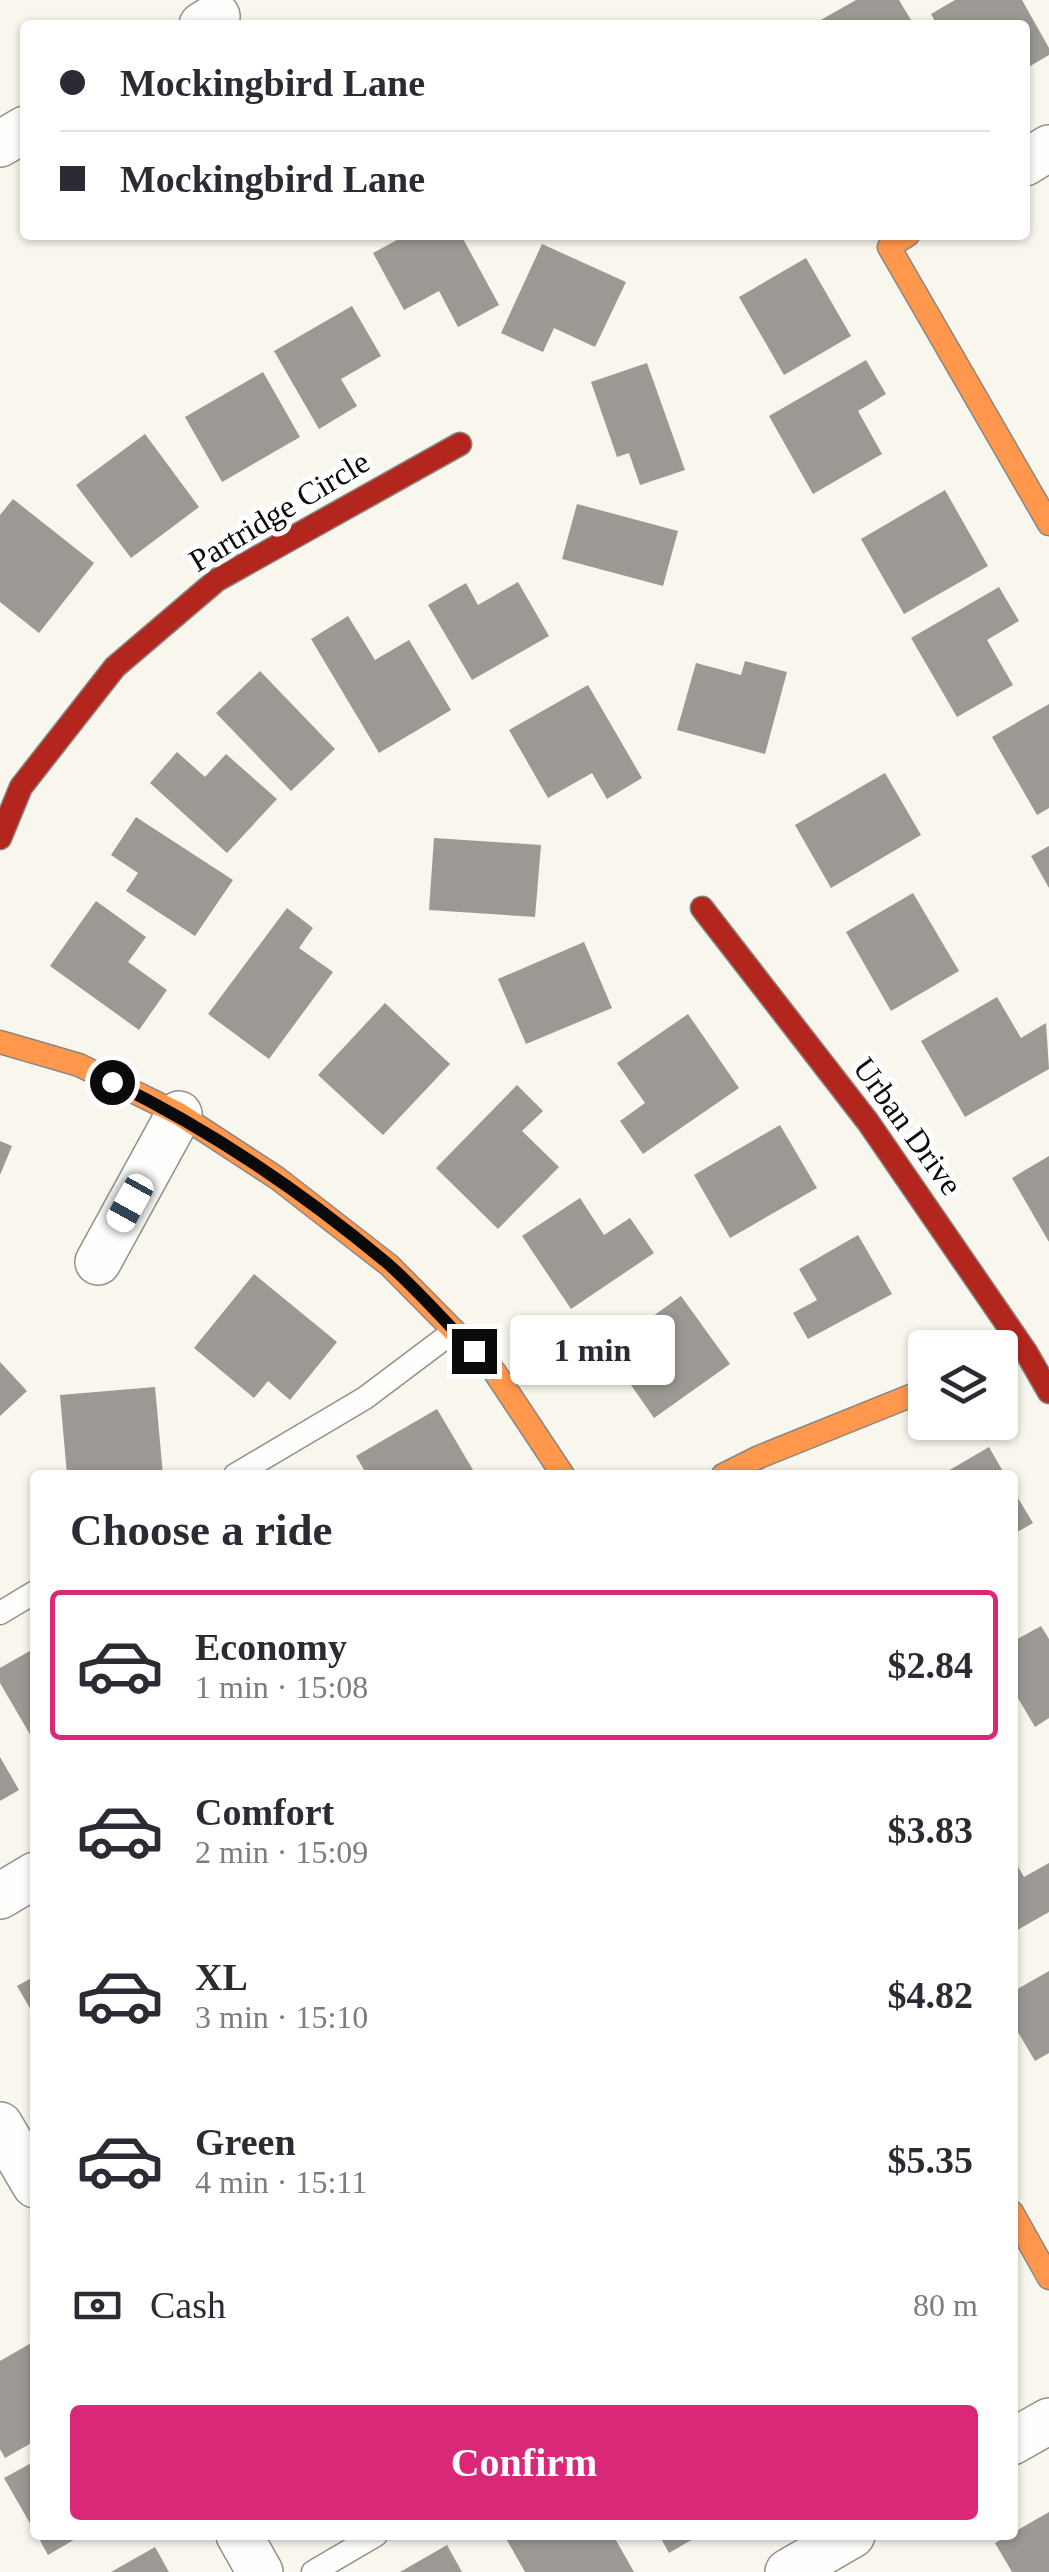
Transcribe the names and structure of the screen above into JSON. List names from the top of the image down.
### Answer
{
  "streets": {
    "street": ["Partridge Circle", "Urban Drive"]
  },
  "page": {
    "banner": ["Mockingbird Lane", "Mockingbird Lane"],
    "bubble": "1 min",
    "heading": "Choose a ride",
    "list": [
      {
        "name": "Economy",
        "note": "1 min · 15:08",
        "value": "$2.84"
      },
      {
        "name": "Comfort",
        "note": "2 min · 15:09",
        "value": "$3.83"
      },
      {
        "name": "XL",
        "note": "3 min · 15:10",
        "value": "$4.82"
      },
      {
        "name": "Green",
        "note": "4 min · 15:11",
        "value": "$5.35"
      }
    ],
    "pay": ["Cash", "80 m"],
    "buttons": "Confirm"
  }
}
